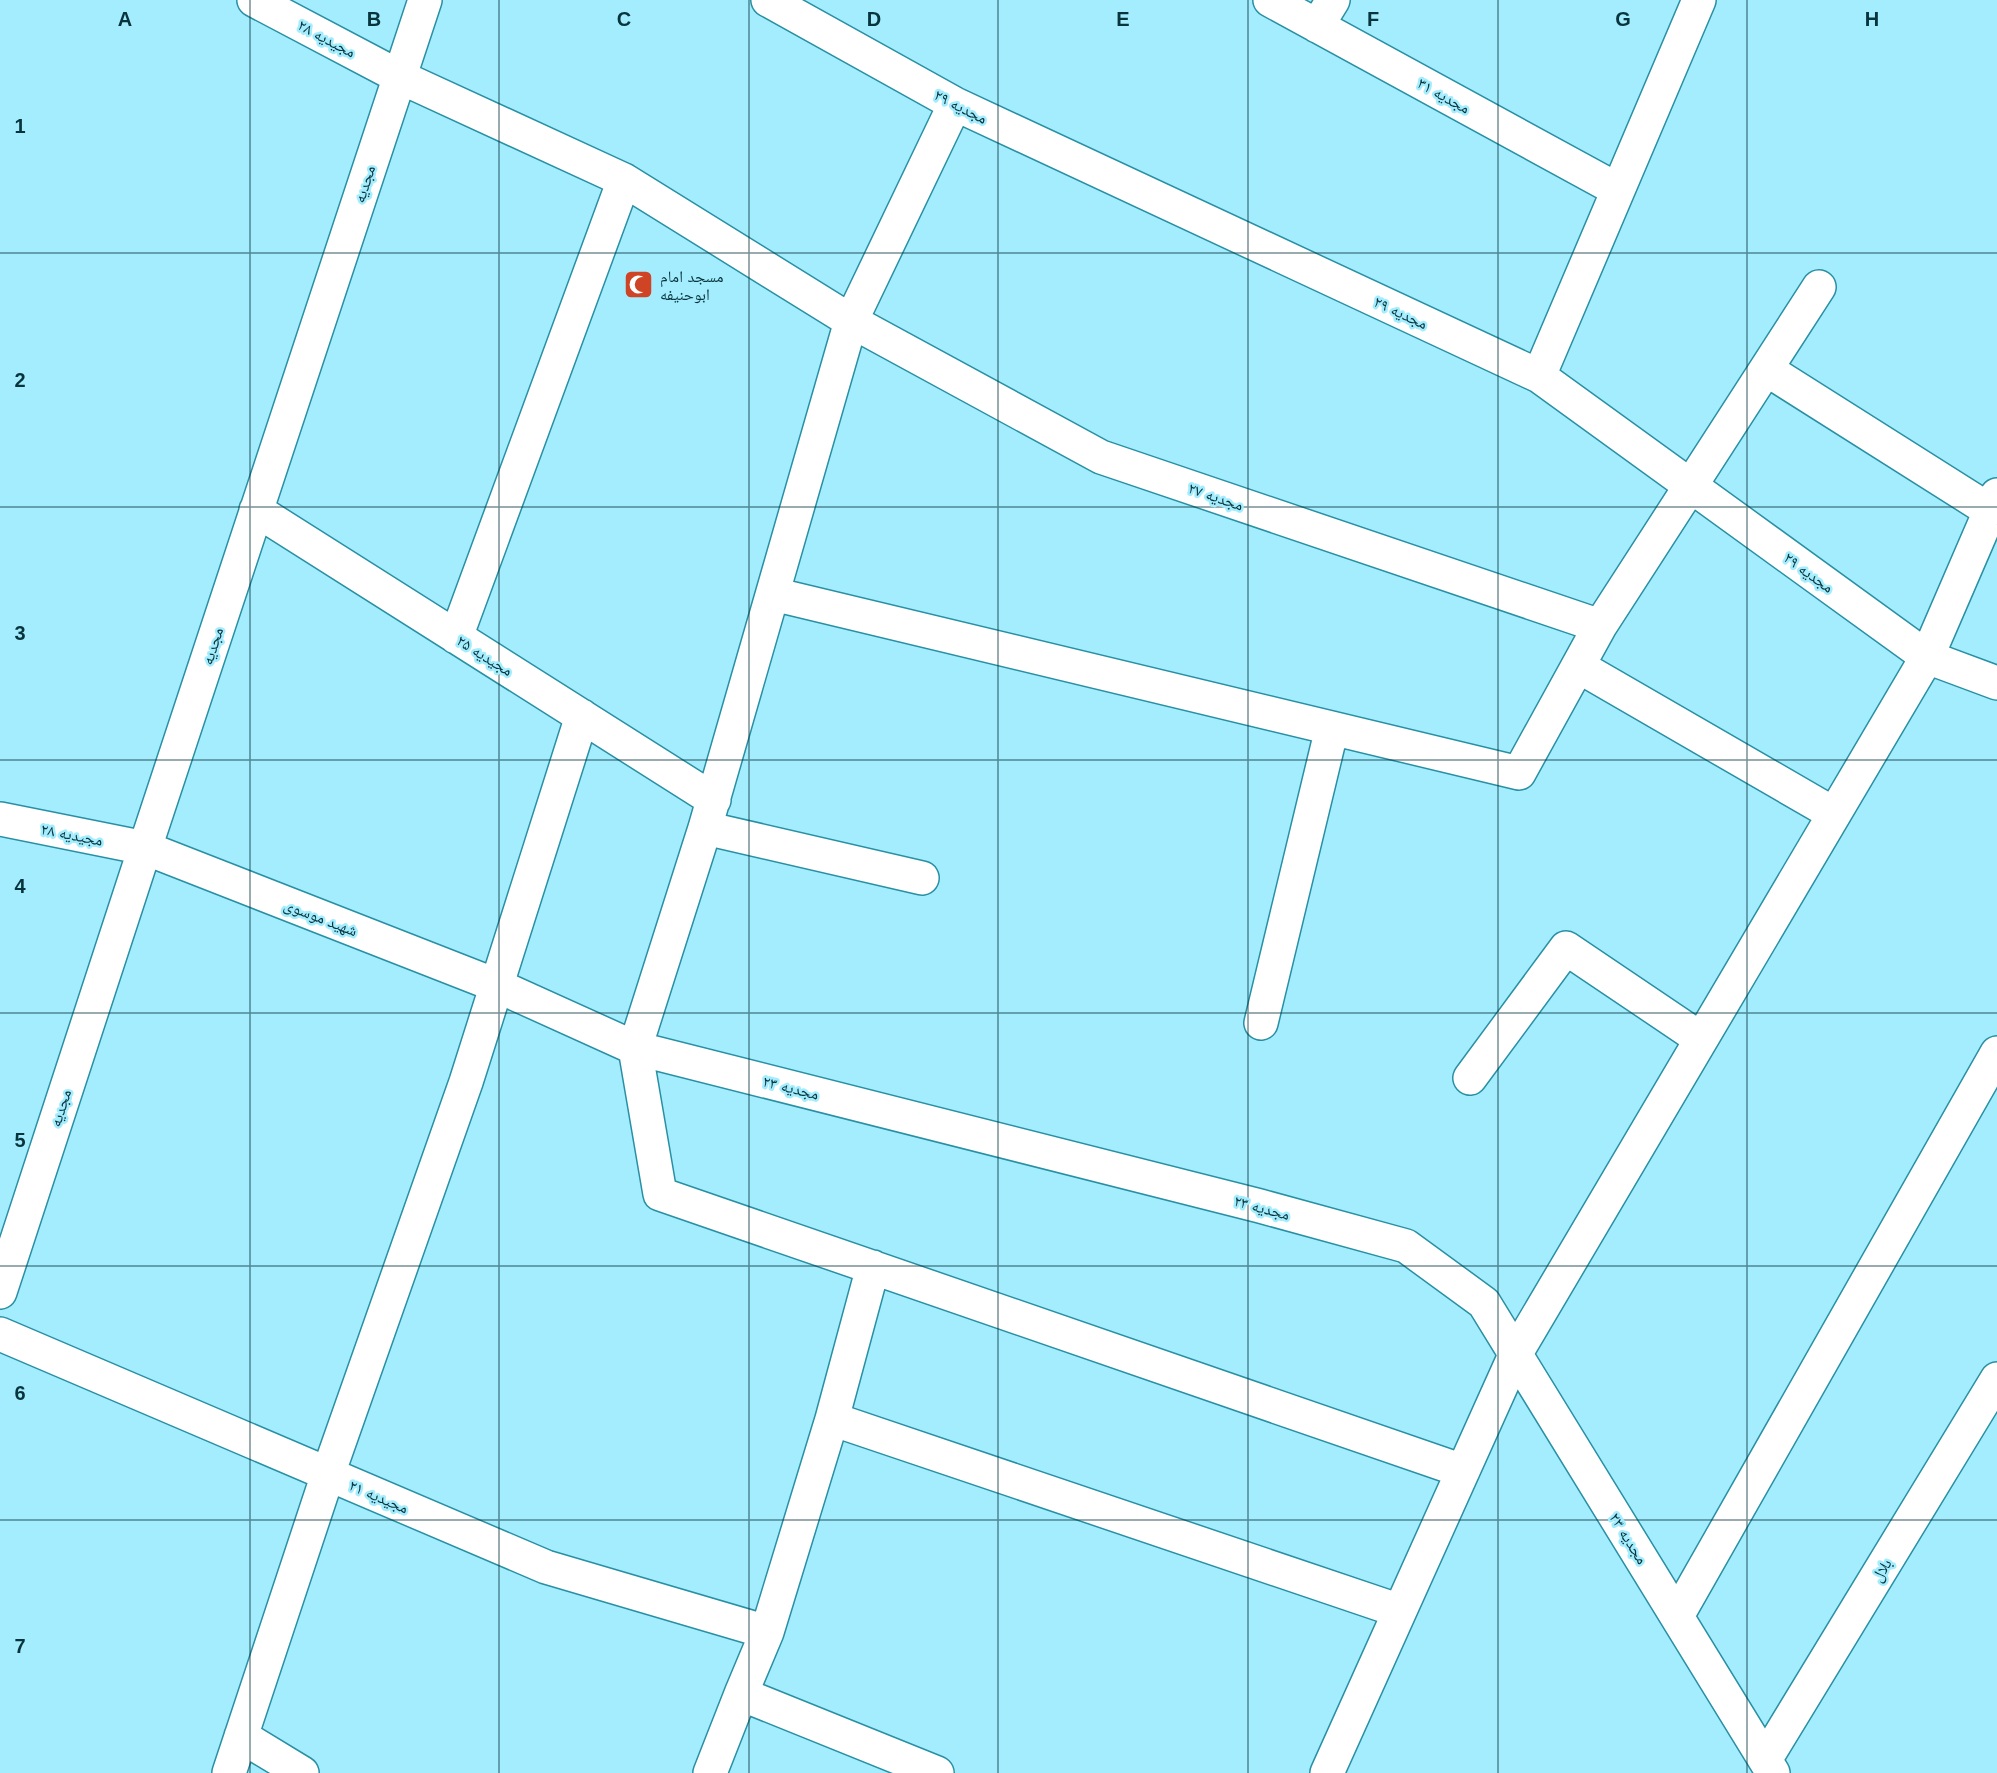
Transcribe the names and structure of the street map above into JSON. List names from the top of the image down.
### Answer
{
  "streets": {
    "street": [
      "مجیدیه ۲۸",
      "مجدیه ۳۱",
      "مجدیه ۲۹",
      "مجدیه",
      "مجدیه ۲۷",
      "مجیدیه ۲۵",
      "شهید موسوی",
      "مجدیه ۲۳",
      "مجیدیه ۲۱",
      "بلال"
    ]
  },
  "crossings": [
    ["مجیدیه ۲۸", "مجدیه"],
    ["مجیدیه ۲۸", "مجدیه ۲۷"],
    ["مجیدیه ۲۸", "شهید موسوی"],
    ["مجدیه", "مجیدیه ۲۵"],
    ["مجدیه", "شهید موسوی"],
    ["شهید موسوی", "مجدیه ۲۳"],
    ["مجدیه ۲۳", "بلال"]
  ],
  "places": {
    "mosque": ["مسجد امام ابوحنیفه"]
  },
  "grid": {
    "columns": [
      "A",
      "B",
      "C",
      "D",
      "E",
      "F",
      "G",
      "H"
    ],
    "rows": [
      "1",
      "2",
      "3",
      "4",
      "5",
      "6",
      "7"
    ]
  }
}
